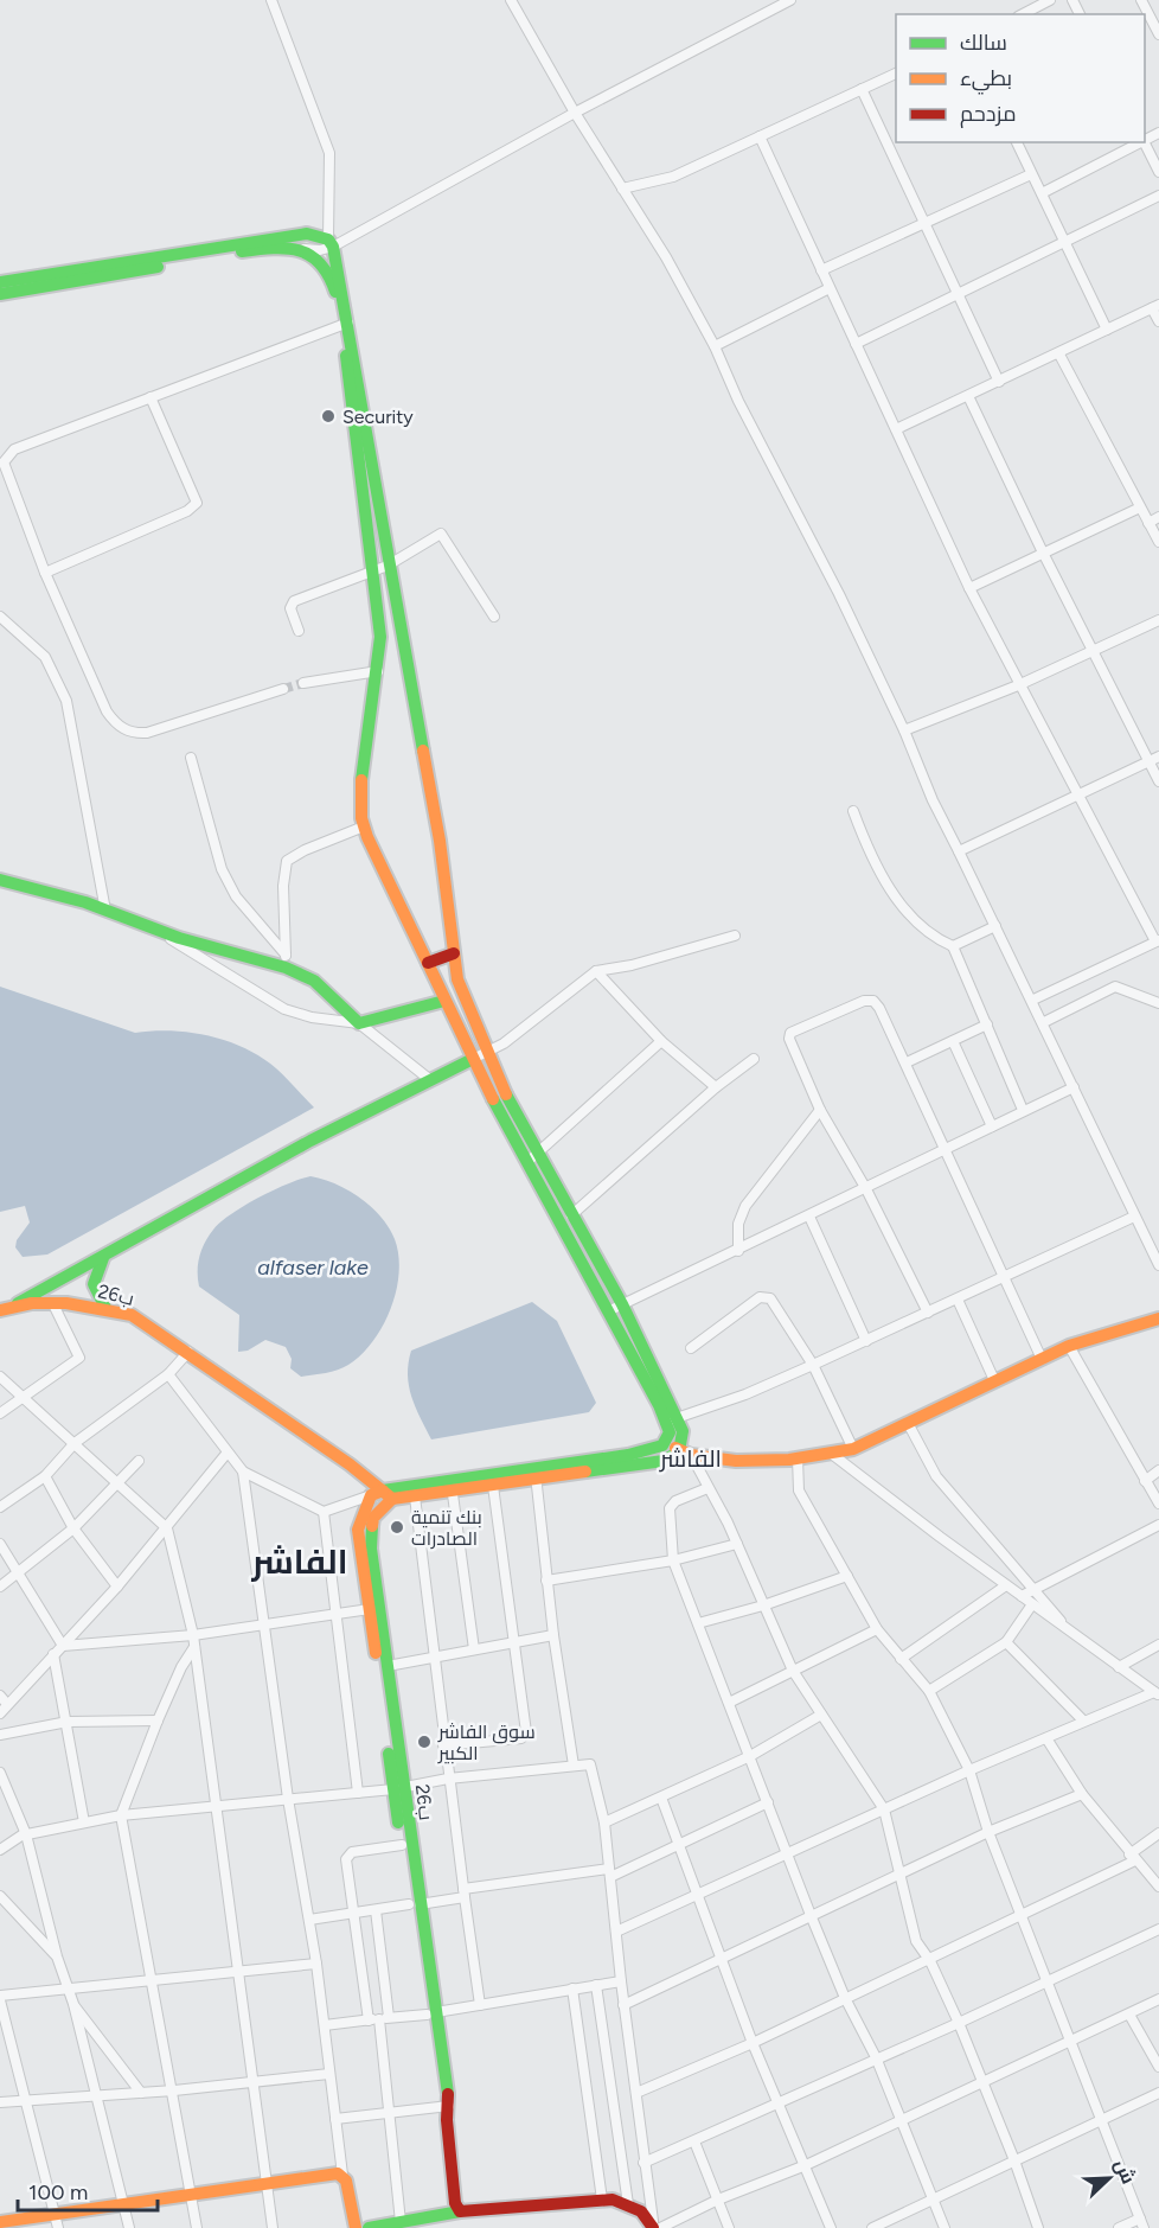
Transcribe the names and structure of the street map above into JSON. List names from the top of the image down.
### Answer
{
  "streets": {
    "main road": ["26ب"]
  },
  "districts": ["الفاشر", "الفاشر"],
  "water": ["alfaser lake"],
  "places": ["Security", "بنك تنمية الصادرات", "سوق الفاشر الكبير"],
  "legend": ["سالك", "بطيء", "مزدحم"],
  "scale_bar": "100 m",
  "north": "top right"
}
